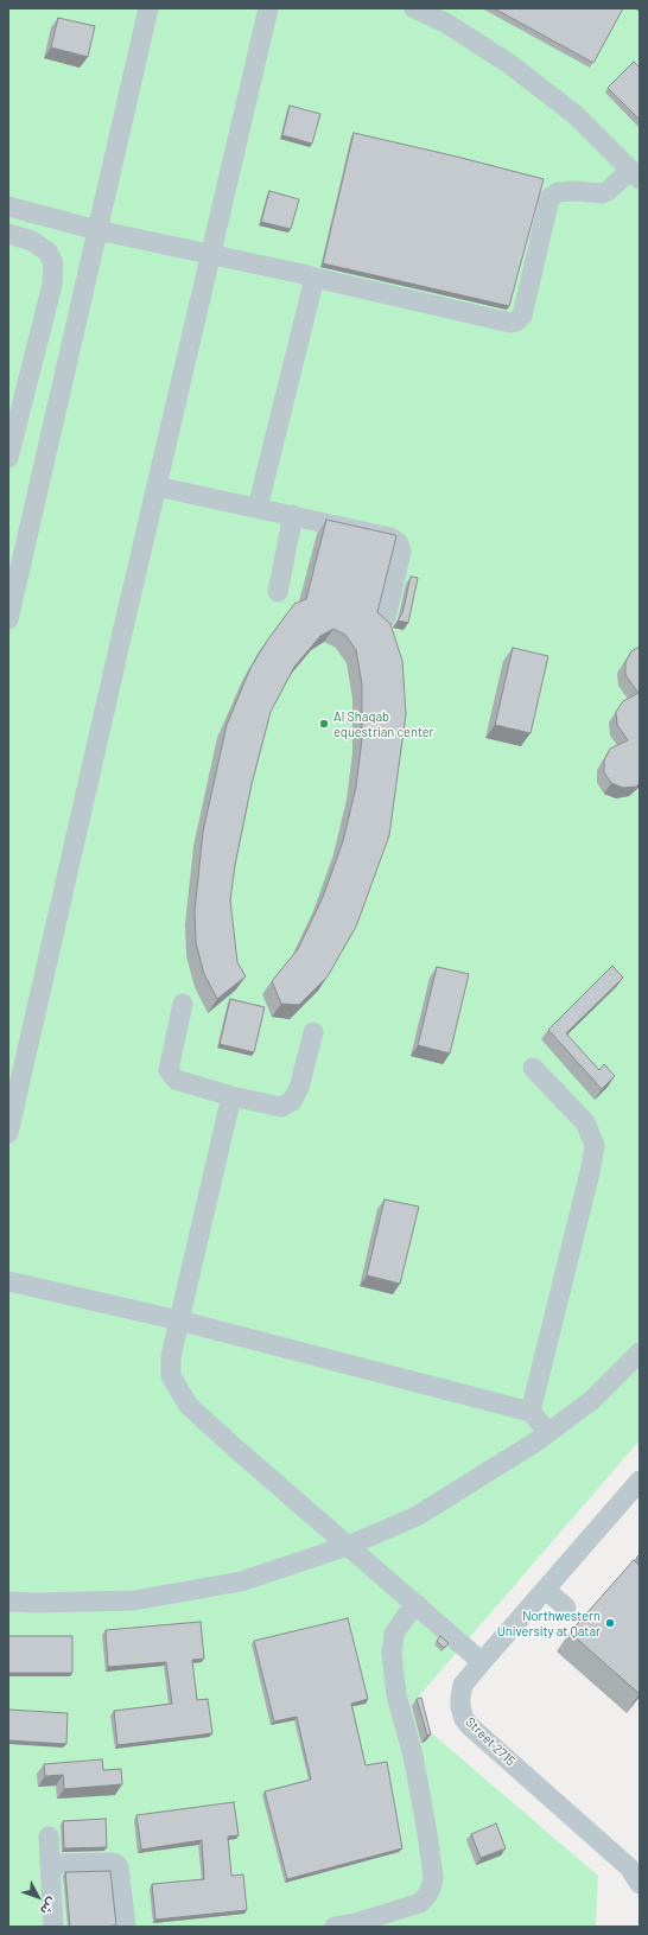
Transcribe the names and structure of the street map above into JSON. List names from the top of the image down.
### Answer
{
  "streets": {
    "street": ["Street 2715"]
  },
  "places": ["Al Shaqab equestrian center", "Northwestern University at Qatar"],
  "north": "bottom right"
}
